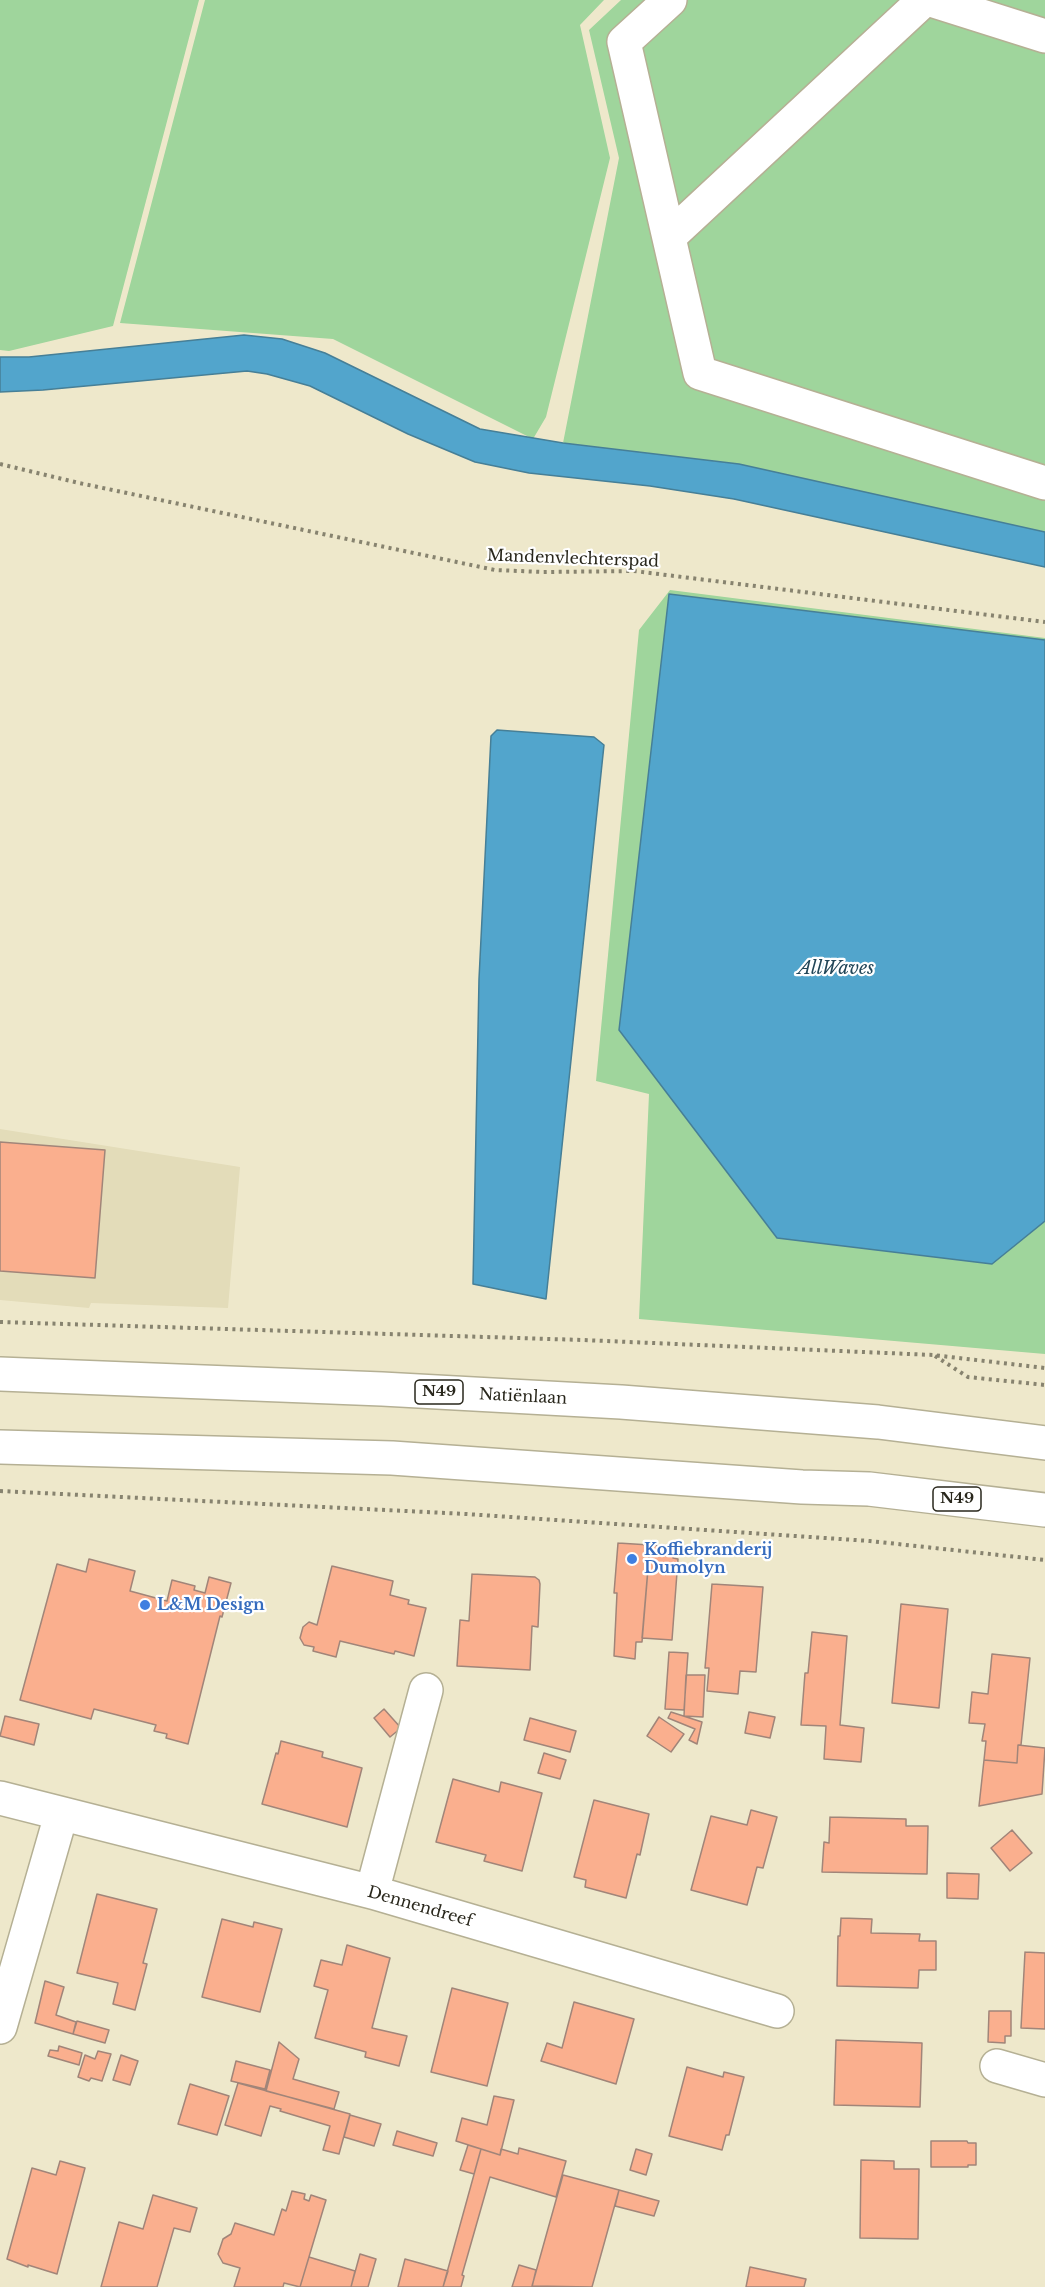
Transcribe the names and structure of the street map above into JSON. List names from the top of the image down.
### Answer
{
  "streets": {
    "main road": ["N49", "Natiënlaan", "Dennendreef"],
    "path": ["Mandenvlechterspad"]
  },
  "water": ["AllWaves"],
  "places": ["Koffiebranderij Dumolyn", "L&M Design"]
}
